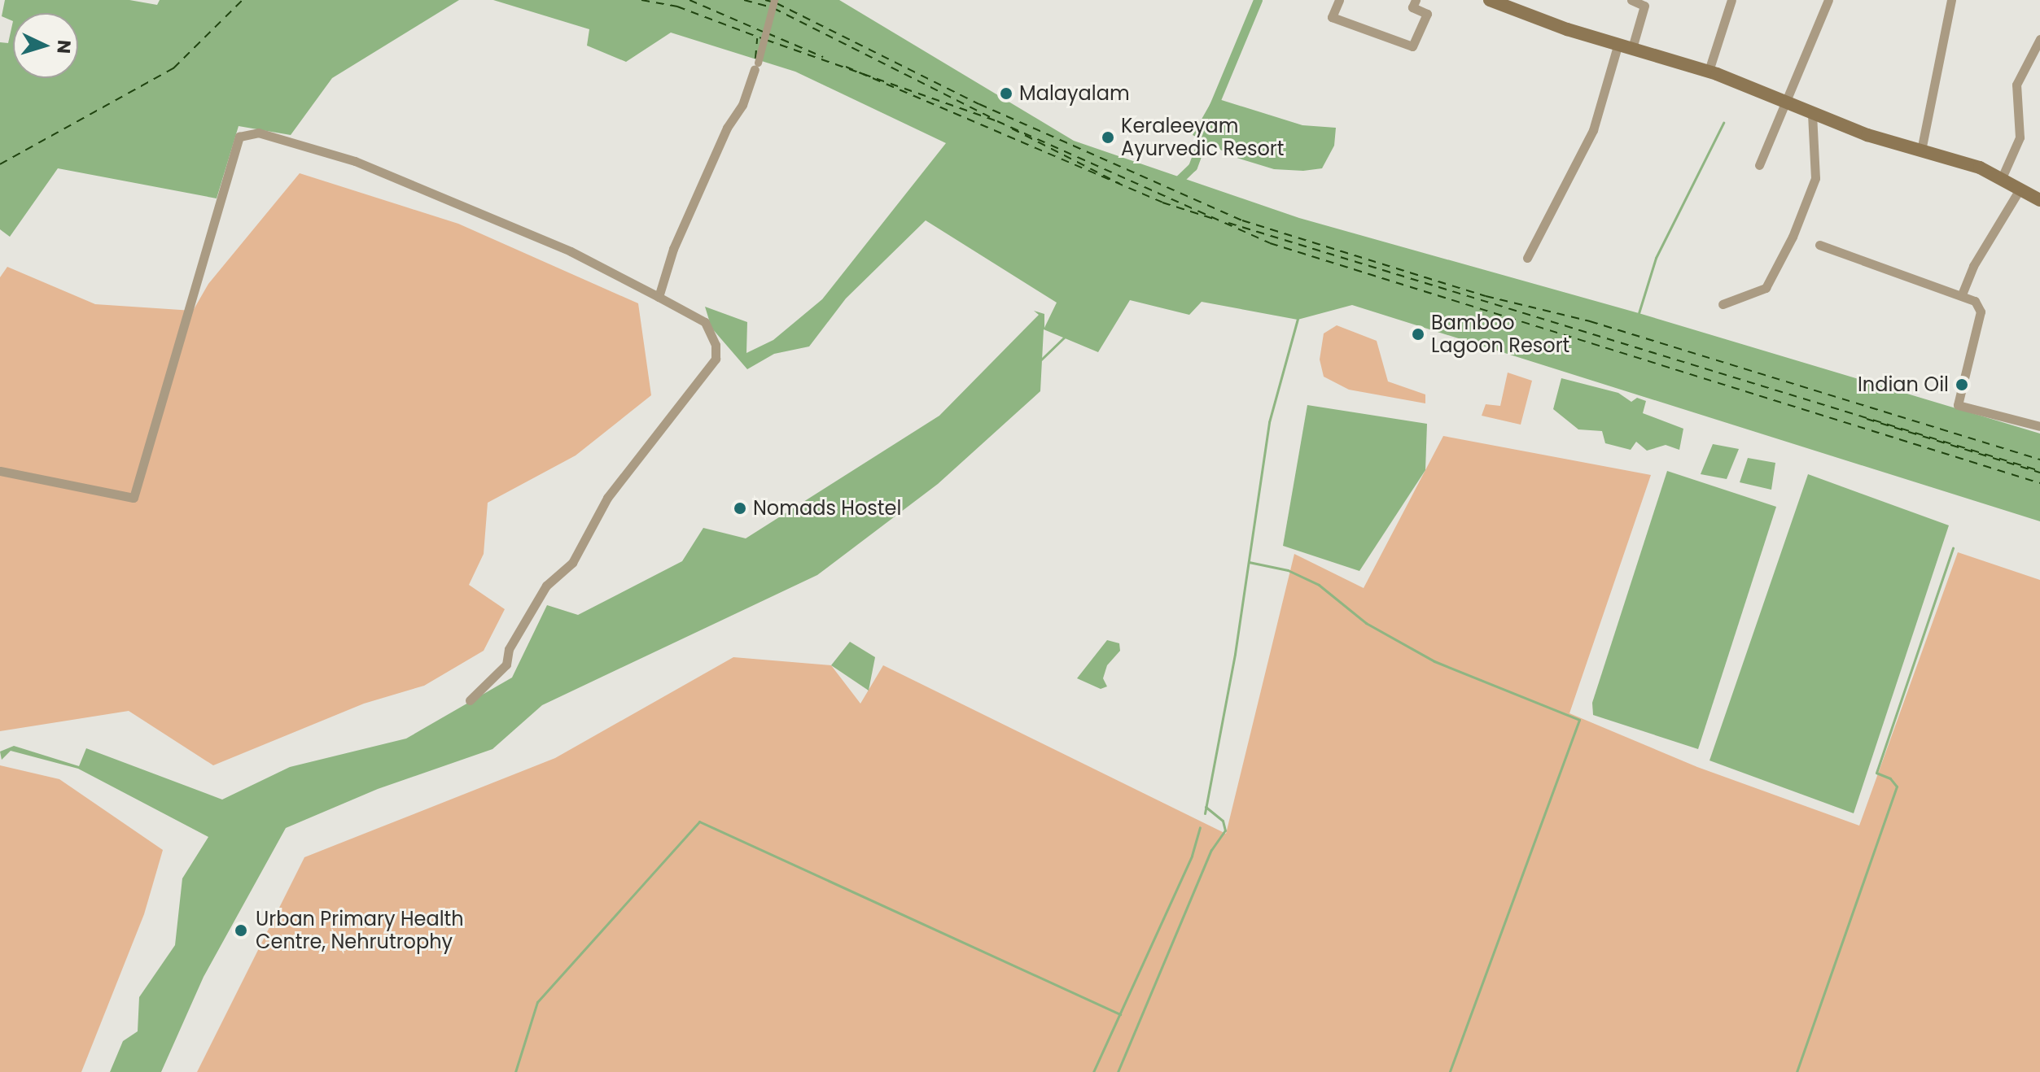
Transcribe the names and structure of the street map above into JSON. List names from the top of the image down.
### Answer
{
  "places": [
    "Malayalam",
    "Keraleeyam Ayurvedic Resort",
    "Bamboo Lagoon Resort",
    "Indian Oil",
    "Nomads Hostel",
    "Urban Primary Health Centre, Nehrutrophy"
  ],
  "north": "right"
}
